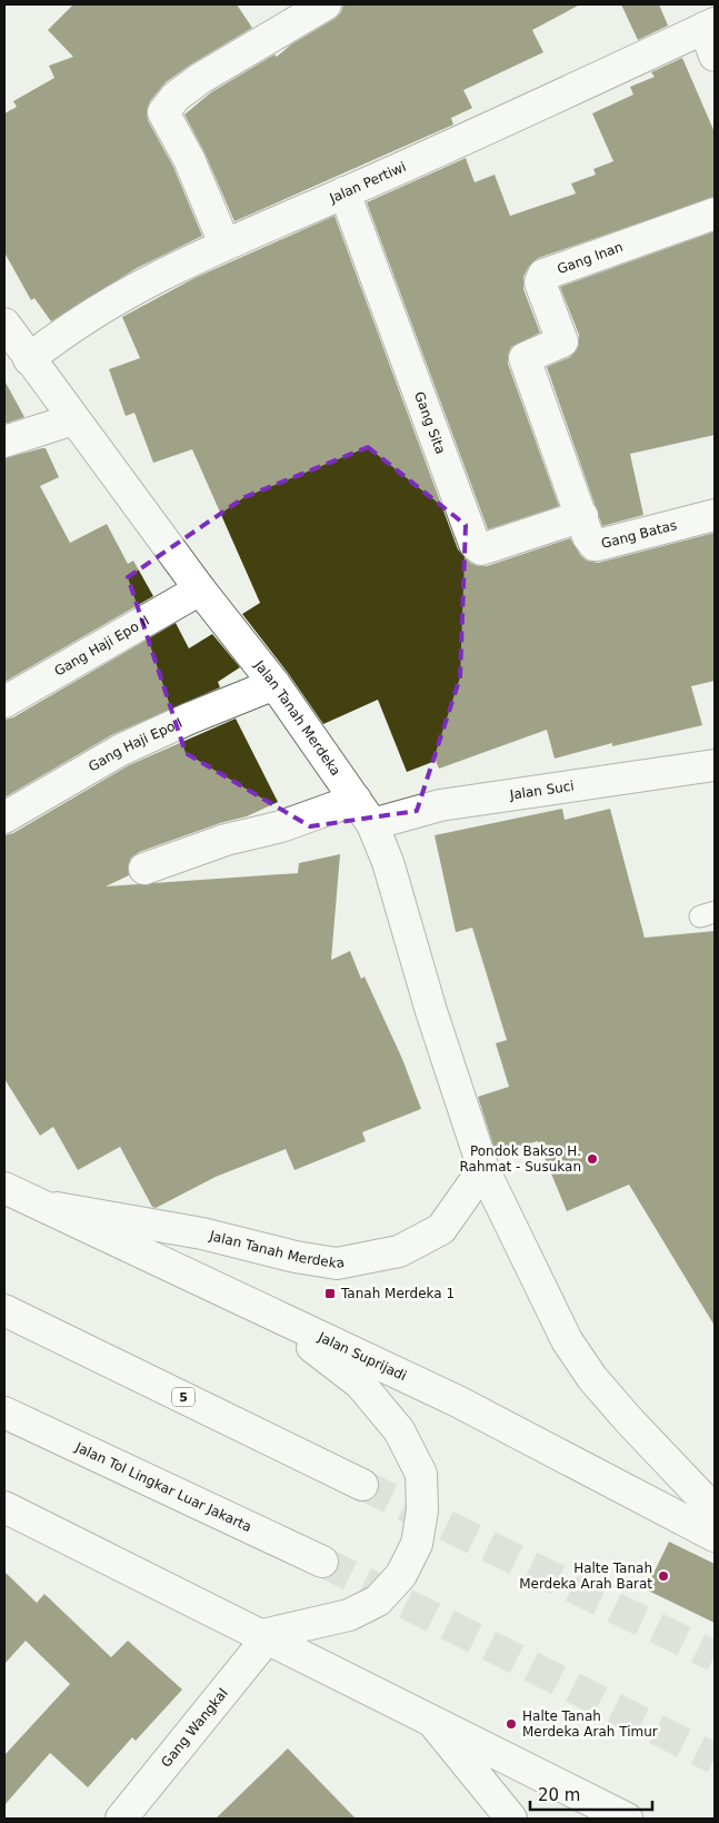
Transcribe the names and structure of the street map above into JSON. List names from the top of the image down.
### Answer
{
  "streets": {
    "main road": [
      "Jalan Pertiwi",
      "Gang Inan",
      "Gang Sita",
      "Gang Batas",
      "Gang Haji Epo II",
      "Jalan Tanah Merdeka",
      "Gang Haji Epo I",
      "Jalan Suci",
      "Jalan Suprijadi",
      "5",
      "Jalan Tol Lingkar Luar Jakarta",
      "Gang Wangkal"
    ]
  },
  "crossings": [
    ["Jalan Pertiwi", "Gang Sita"],
    ["Jalan Pertiwi", "Jalan Tanah Merdeka"],
    ["Gang Inan", "Gang Sita"],
    ["Gang Inan", "Gang Batas"],
    ["Gang Sita", "Gang Batas"],
    ["Gang Haji Epo II", "Jalan Tanah Merdeka"],
    ["Jalan Tanah Merdeka", "Gang Haji Epo I"],
    ["Jalan Tanah Merdeka", "Jalan Suci"],
    ["Jalan Tanah Merdeka", "Jalan Suprijadi"]
  ],
  "places": {
    "other": ["Pondok Bakso H. Rahmat - Susukan", "Halte Tanah Merdeka Arah Barat", "Halte Tanah Merdeka Arah Timur"],
    "transit": ["Tanah Merdeka 1"]
  },
  "scale_bar": "20 m"
}
